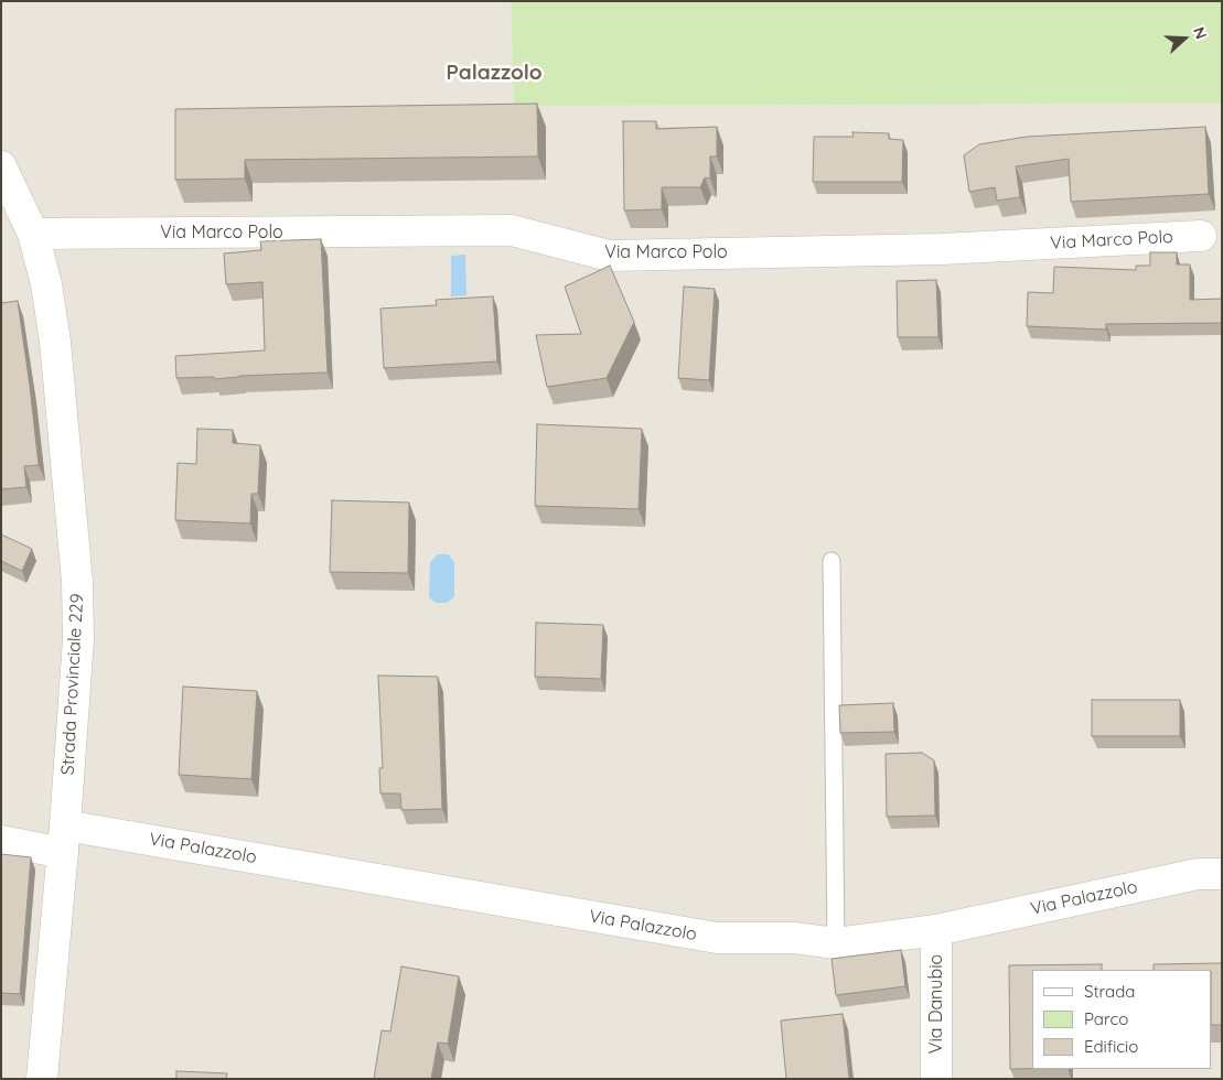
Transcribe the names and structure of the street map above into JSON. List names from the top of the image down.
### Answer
{
  "streets": {
    "street": [
      "Via Marco Polo",
      "Strada Provinciale 229",
      "Via Palazzolo",
      "Via Danubio"
    ]
  },
  "crossings": [
    ["Via Marco Polo", "Strada Provinciale 229"],
    ["Strada Provinciale 229", "Via Palazzolo"],
    ["Via Palazzolo", "Via Danubio"]
  ],
  "districts": ["Palazzolo"],
  "legend": ["Strada", "Parco", "Edificio"],
  "north": "right"
}
